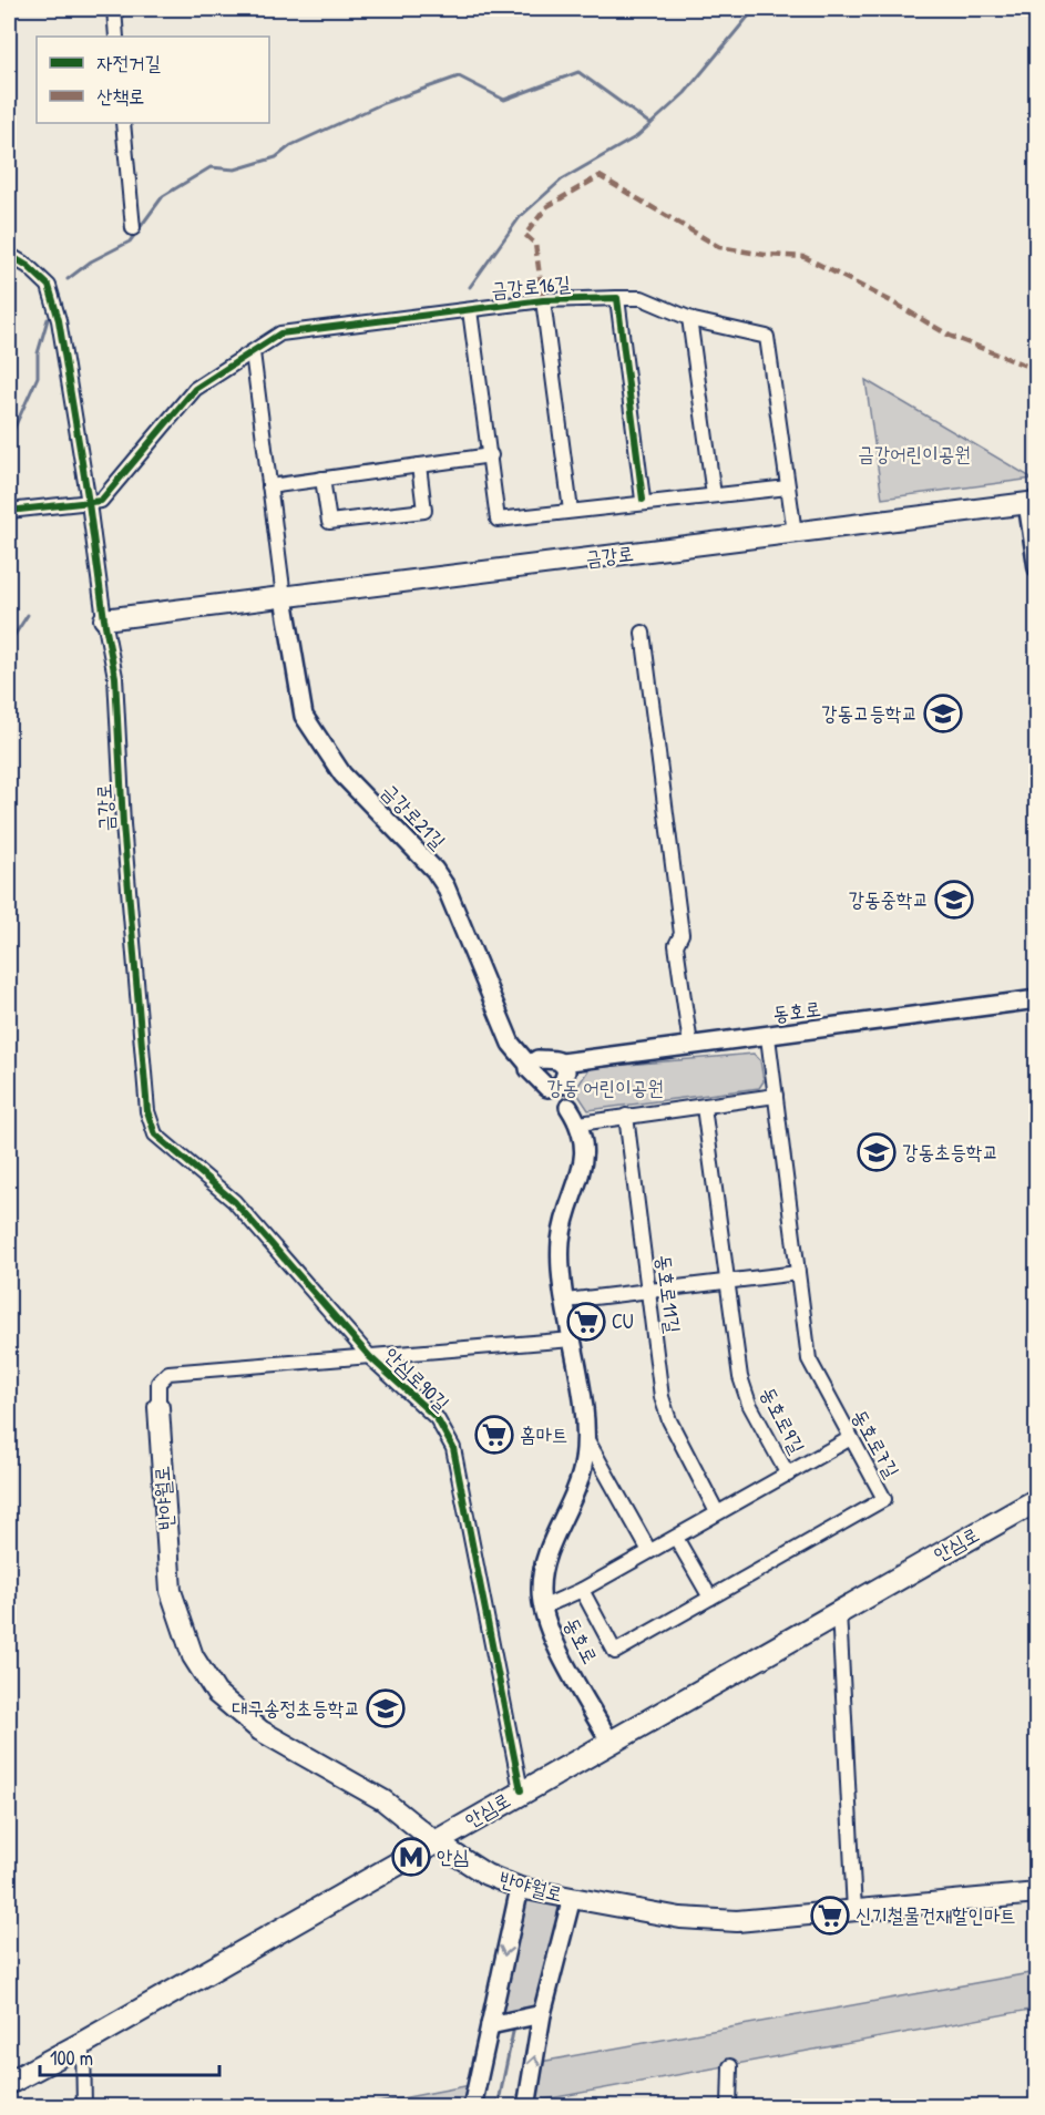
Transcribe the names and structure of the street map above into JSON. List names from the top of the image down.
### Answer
{
  "streets": {
    "main road": ["금강로", "반야월로", "안심로"],
    "street": [
      "금강로16길",
      "금강로21길",
      "동호로",
      "동호로11길",
      "안심로90길",
      "동호로9길",
      "동호로7길"
    ]
  },
  "crossings": [
    ["금강로16길", "금강로"],
    ["금강로", "금강로21길"],
    ["금강로", "안심로90길"],
    ["금강로21길", "동호로"],
    ["동호로", "동호로9길"],
    ["동호로", "동호로7길"],
    ["동호로", "안심로"],
    ["동호로11길", "동호로9길"],
    ["안심로90길", "안심로"],
    ["동호로9길", "동호로7길"],
    ["반야월로", "안심로"]
  ],
  "parks": ["금강어린이공원", "강동 어린이공원"],
  "places": {
    "school or university": [
      "강동고등학교",
      "강동중학교",
      "강동초등학교",
      "대구송정초등학교"
    ],
    "supermarket": ["CU", "홈마트", "신기철물건재할인마트"],
    "metro station": ["안심"]
  },
  "legend": ["자전거길", "산책로"],
  "scale_bar": "100 m"
}
